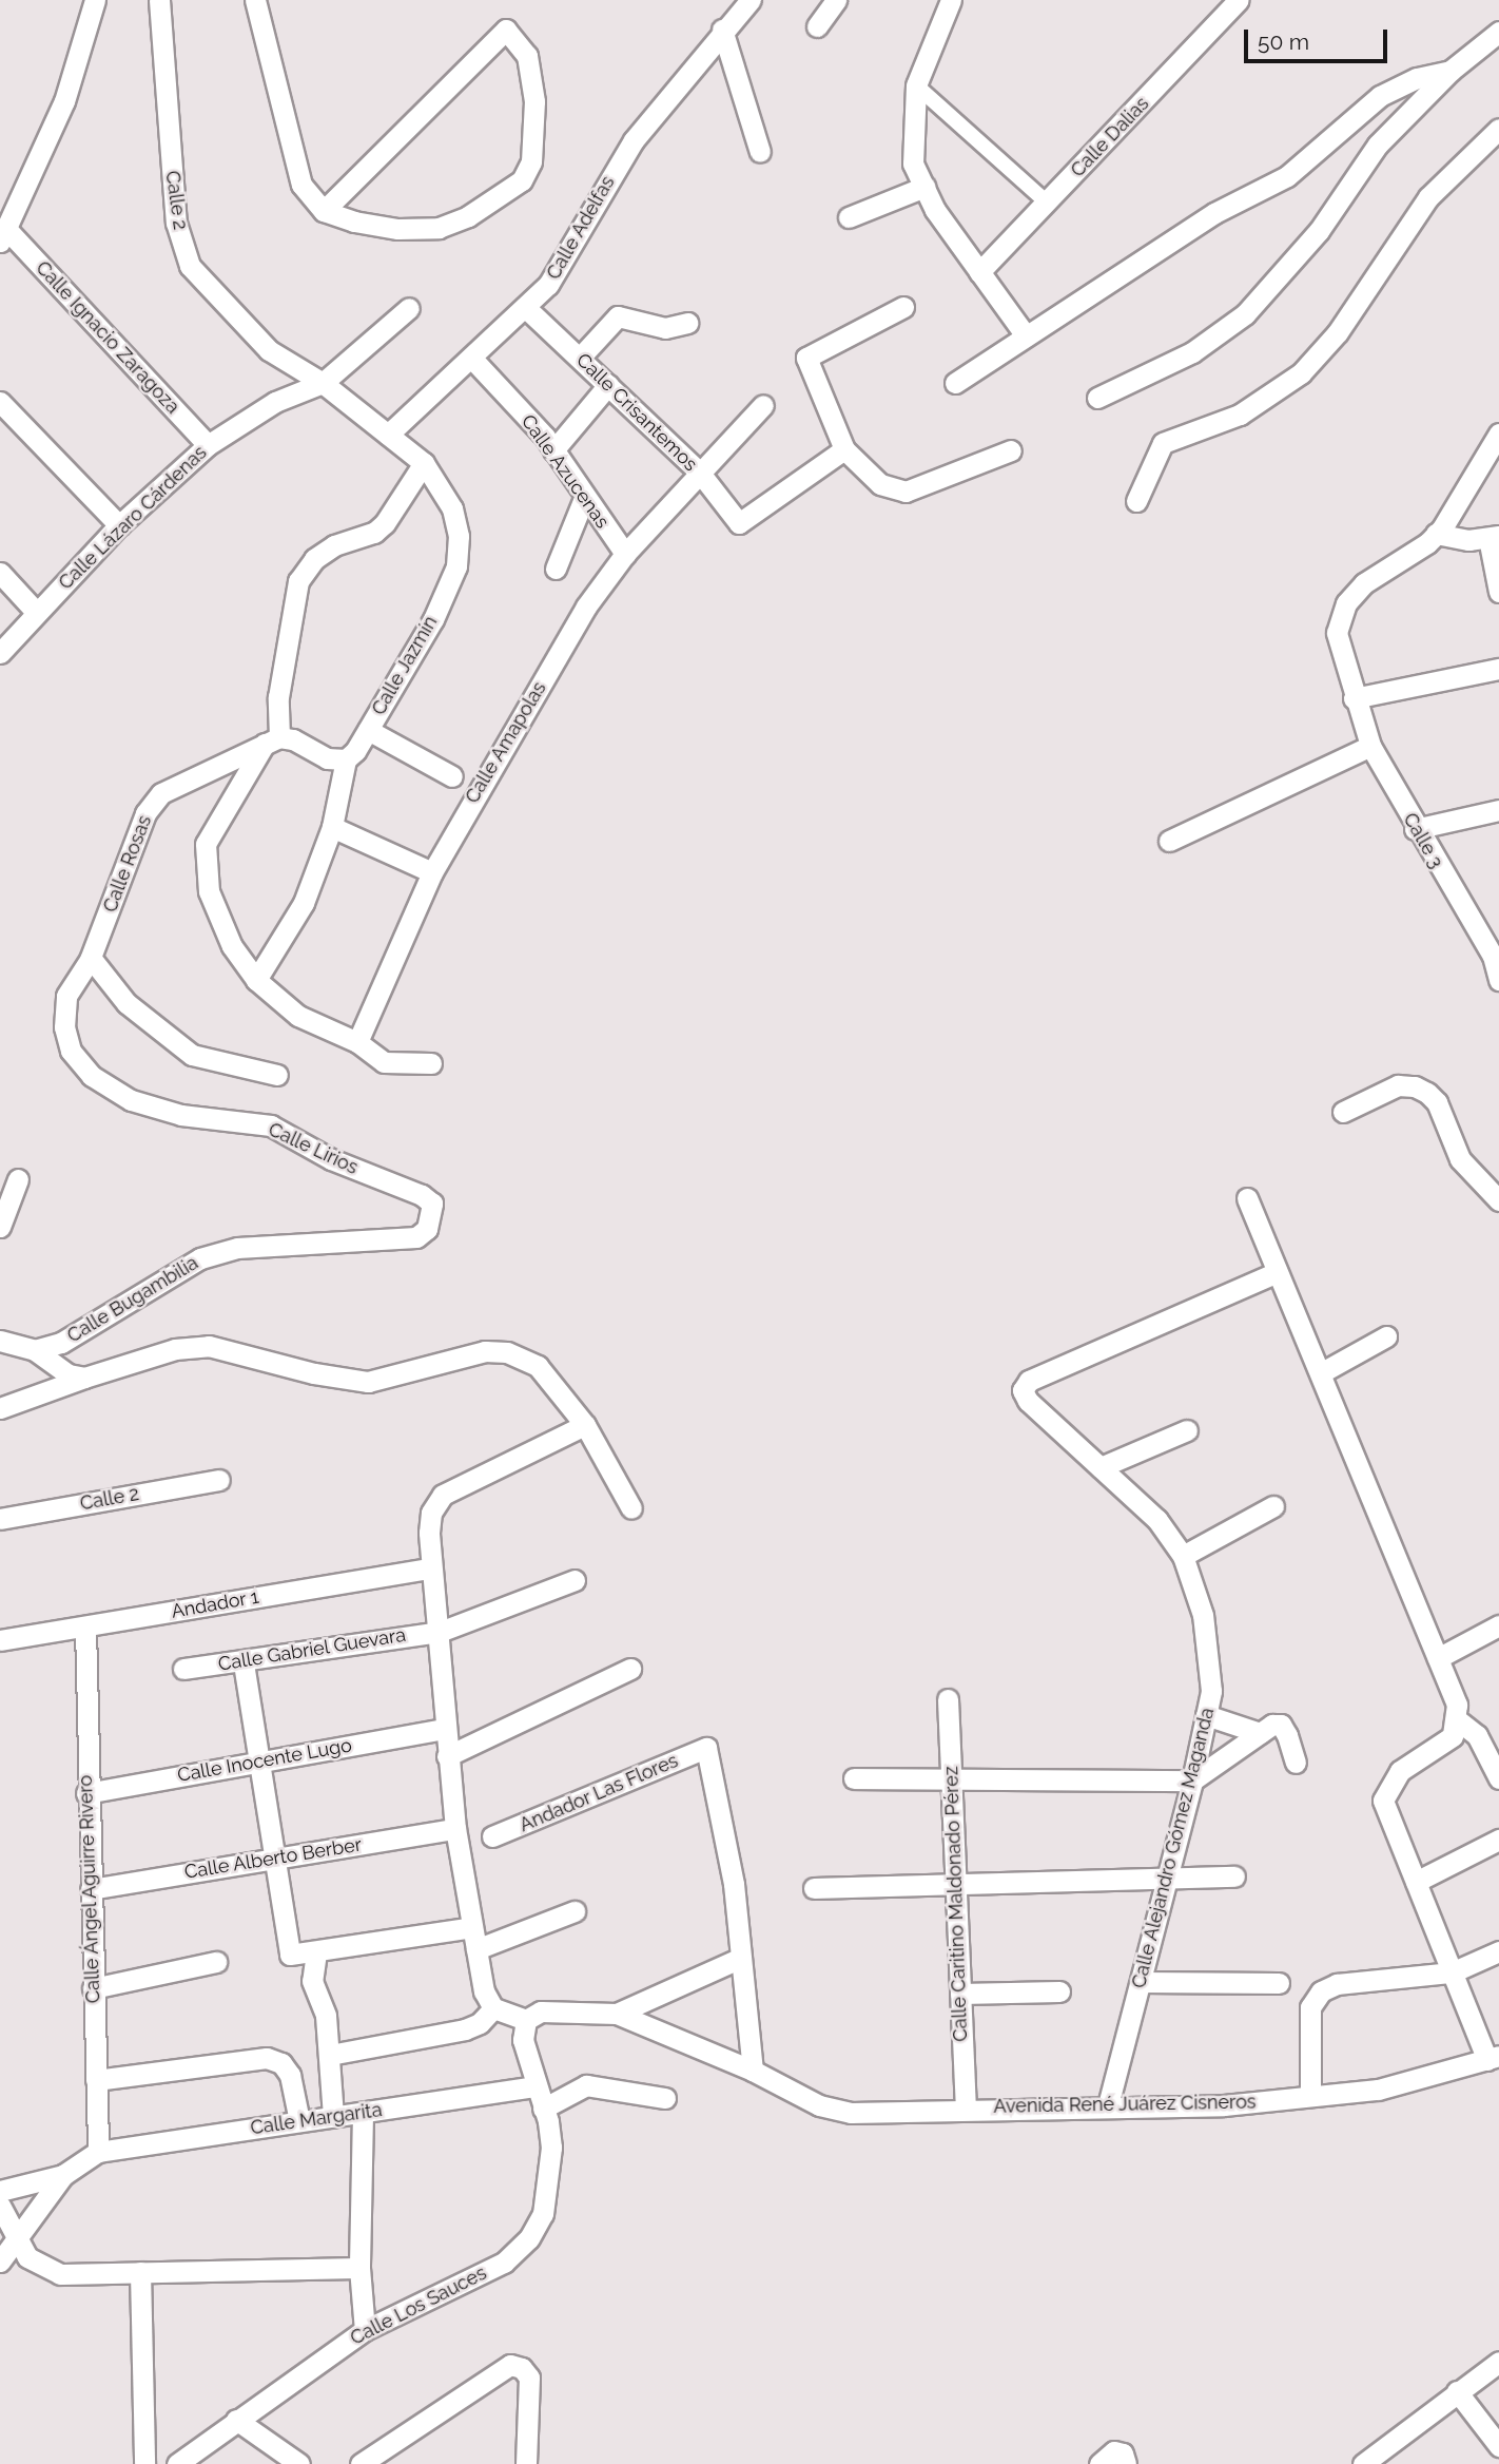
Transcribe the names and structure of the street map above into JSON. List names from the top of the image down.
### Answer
{
  "streets": {
    "street": [
      "Calle Dalias",
      "Calle 2",
      "Calle Adelfas",
      "Calle Ignacio Zaragoza",
      "Calle Crisantemos",
      "Calle Azucenas",
      "Calle Lázaro Cárdenas",
      "Calle Jazmín",
      "Calle Amapolas",
      "Calle 3",
      "Calle Rosas",
      "Calle Lirios",
      "Calle Bugambilia",
      "Andador 1",
      "Calle Gabriel Guevara",
      "Calle Inocente Lugo",
      "Andador Las Flores",
      "Calle Alejandro Gómez Maganda",
      "Calle Alberto Berber",
      "Calle Ángel Aguirre Rivero",
      "Calle Caritino Maldonado Pérez",
      "Avenida René Juárez Cisneros",
      "Calle Margarita",
      "Calle Los Sauces"
    ]
  },
  "crossings": [
    ["Calle 2", "Calle Lázaro Cárdenas"],
    ["Calle 2", "Calle Jazmín"],
    ["Calle Adelfas", "Calle Crisantemos"],
    ["Calle Adelfas", "Calle Azucenas"],
    ["Calle Adelfas", "Calle Jazmín"],
    ["Calle Ignacio Zaragoza", "Calle Lázaro Cárdenas"],
    ["Calle Crisantemos", "Calle Amapolas"],
    ["Calle Azucenas", "Calle Amapolas"],
    ["Calle Lázaro Cárdenas", "Calle Jazmín"],
    ["Calle Rosas", "Calle Lirios"],
    ["Calle Lirios", "Calle Bugambilia"],
    ["Andador 1", "Calle Ángel Aguirre Rivero"],
    ["Calle Inocente Lugo", "Calle Ángel Aguirre Rivero"],
    ["Calle Alejandro Gómez Maganda", "Avenida René Juárez Cisneros"],
    ["Calle Alberto Berber", "Calle Ángel Aguirre Rivero"],
    ["Calle Ángel Aguirre Rivero", "Calle Margarita"],
    ["Calle Caritino Maldonado Pérez", "Avenida René Juárez Cisneros"],
    ["Calle Margarita", "Calle Los Sauces"]
  ],
  "scale_bar": "50 m"
}
